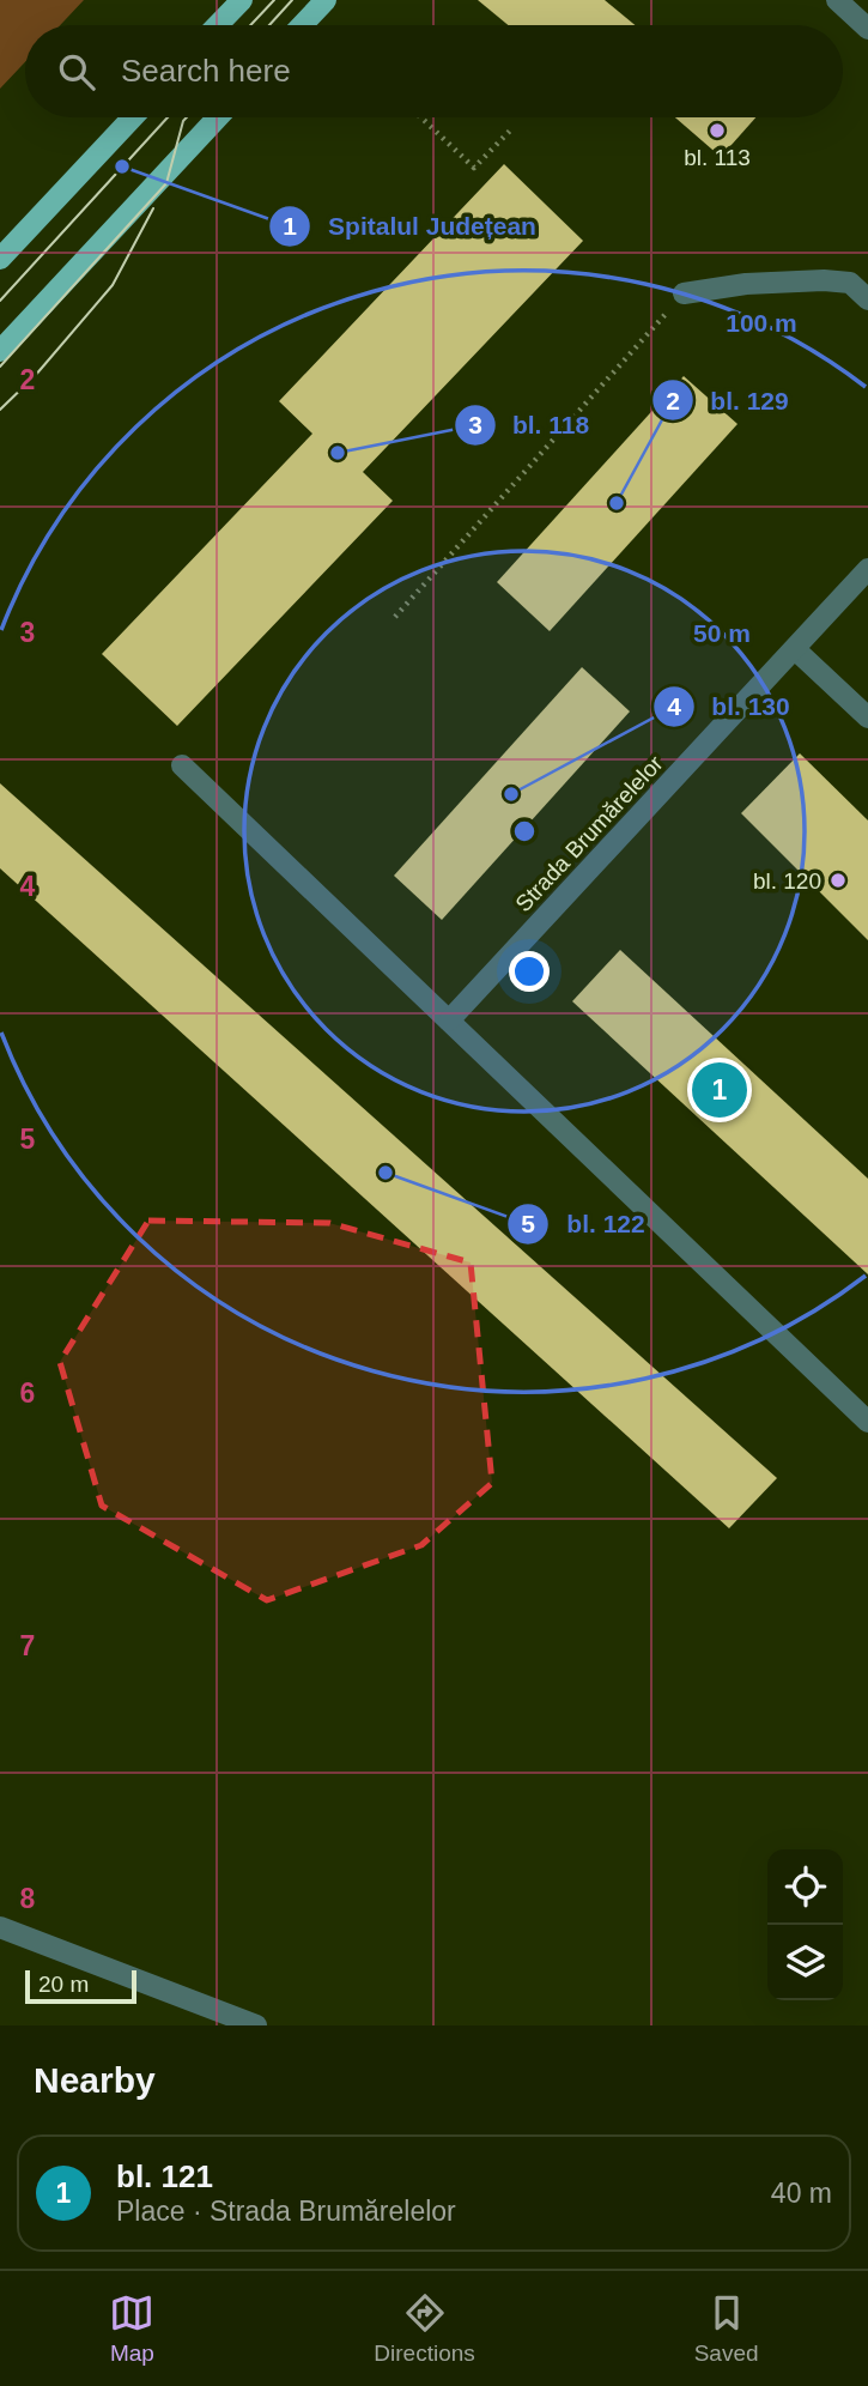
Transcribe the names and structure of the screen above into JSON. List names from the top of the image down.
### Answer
{
  "streets": {
    "street": ["Strada Brumărelelor"]
  },
  "places": [
    "bl. 113",
    "Spitalul Județean",
    "bl. 118",
    "bl. 129",
    "bl. 130",
    "bl. 120",
    "bl. 122"
  ],
  "scale_bar": "20 m",
  "page": {
    "search": "Search here",
    "pins": "1",
    "scale": "20 m",
    "heading": "Nearby",
    "list": [
      {
        "mark": "1",
        "name": "bl. 121",
        "note": "Place · Strada Brumărelelor",
        "value": "40 m"
      }
    ],
    "nav": ["Map", "Directions", "Saved"]
  },
  "grid": {
    "rows": [
      "2",
      "3",
      "4",
      "5",
      "6",
      "7",
      "8"
    ]
  },
  "rings": ["100 m", "50 m"]
}
